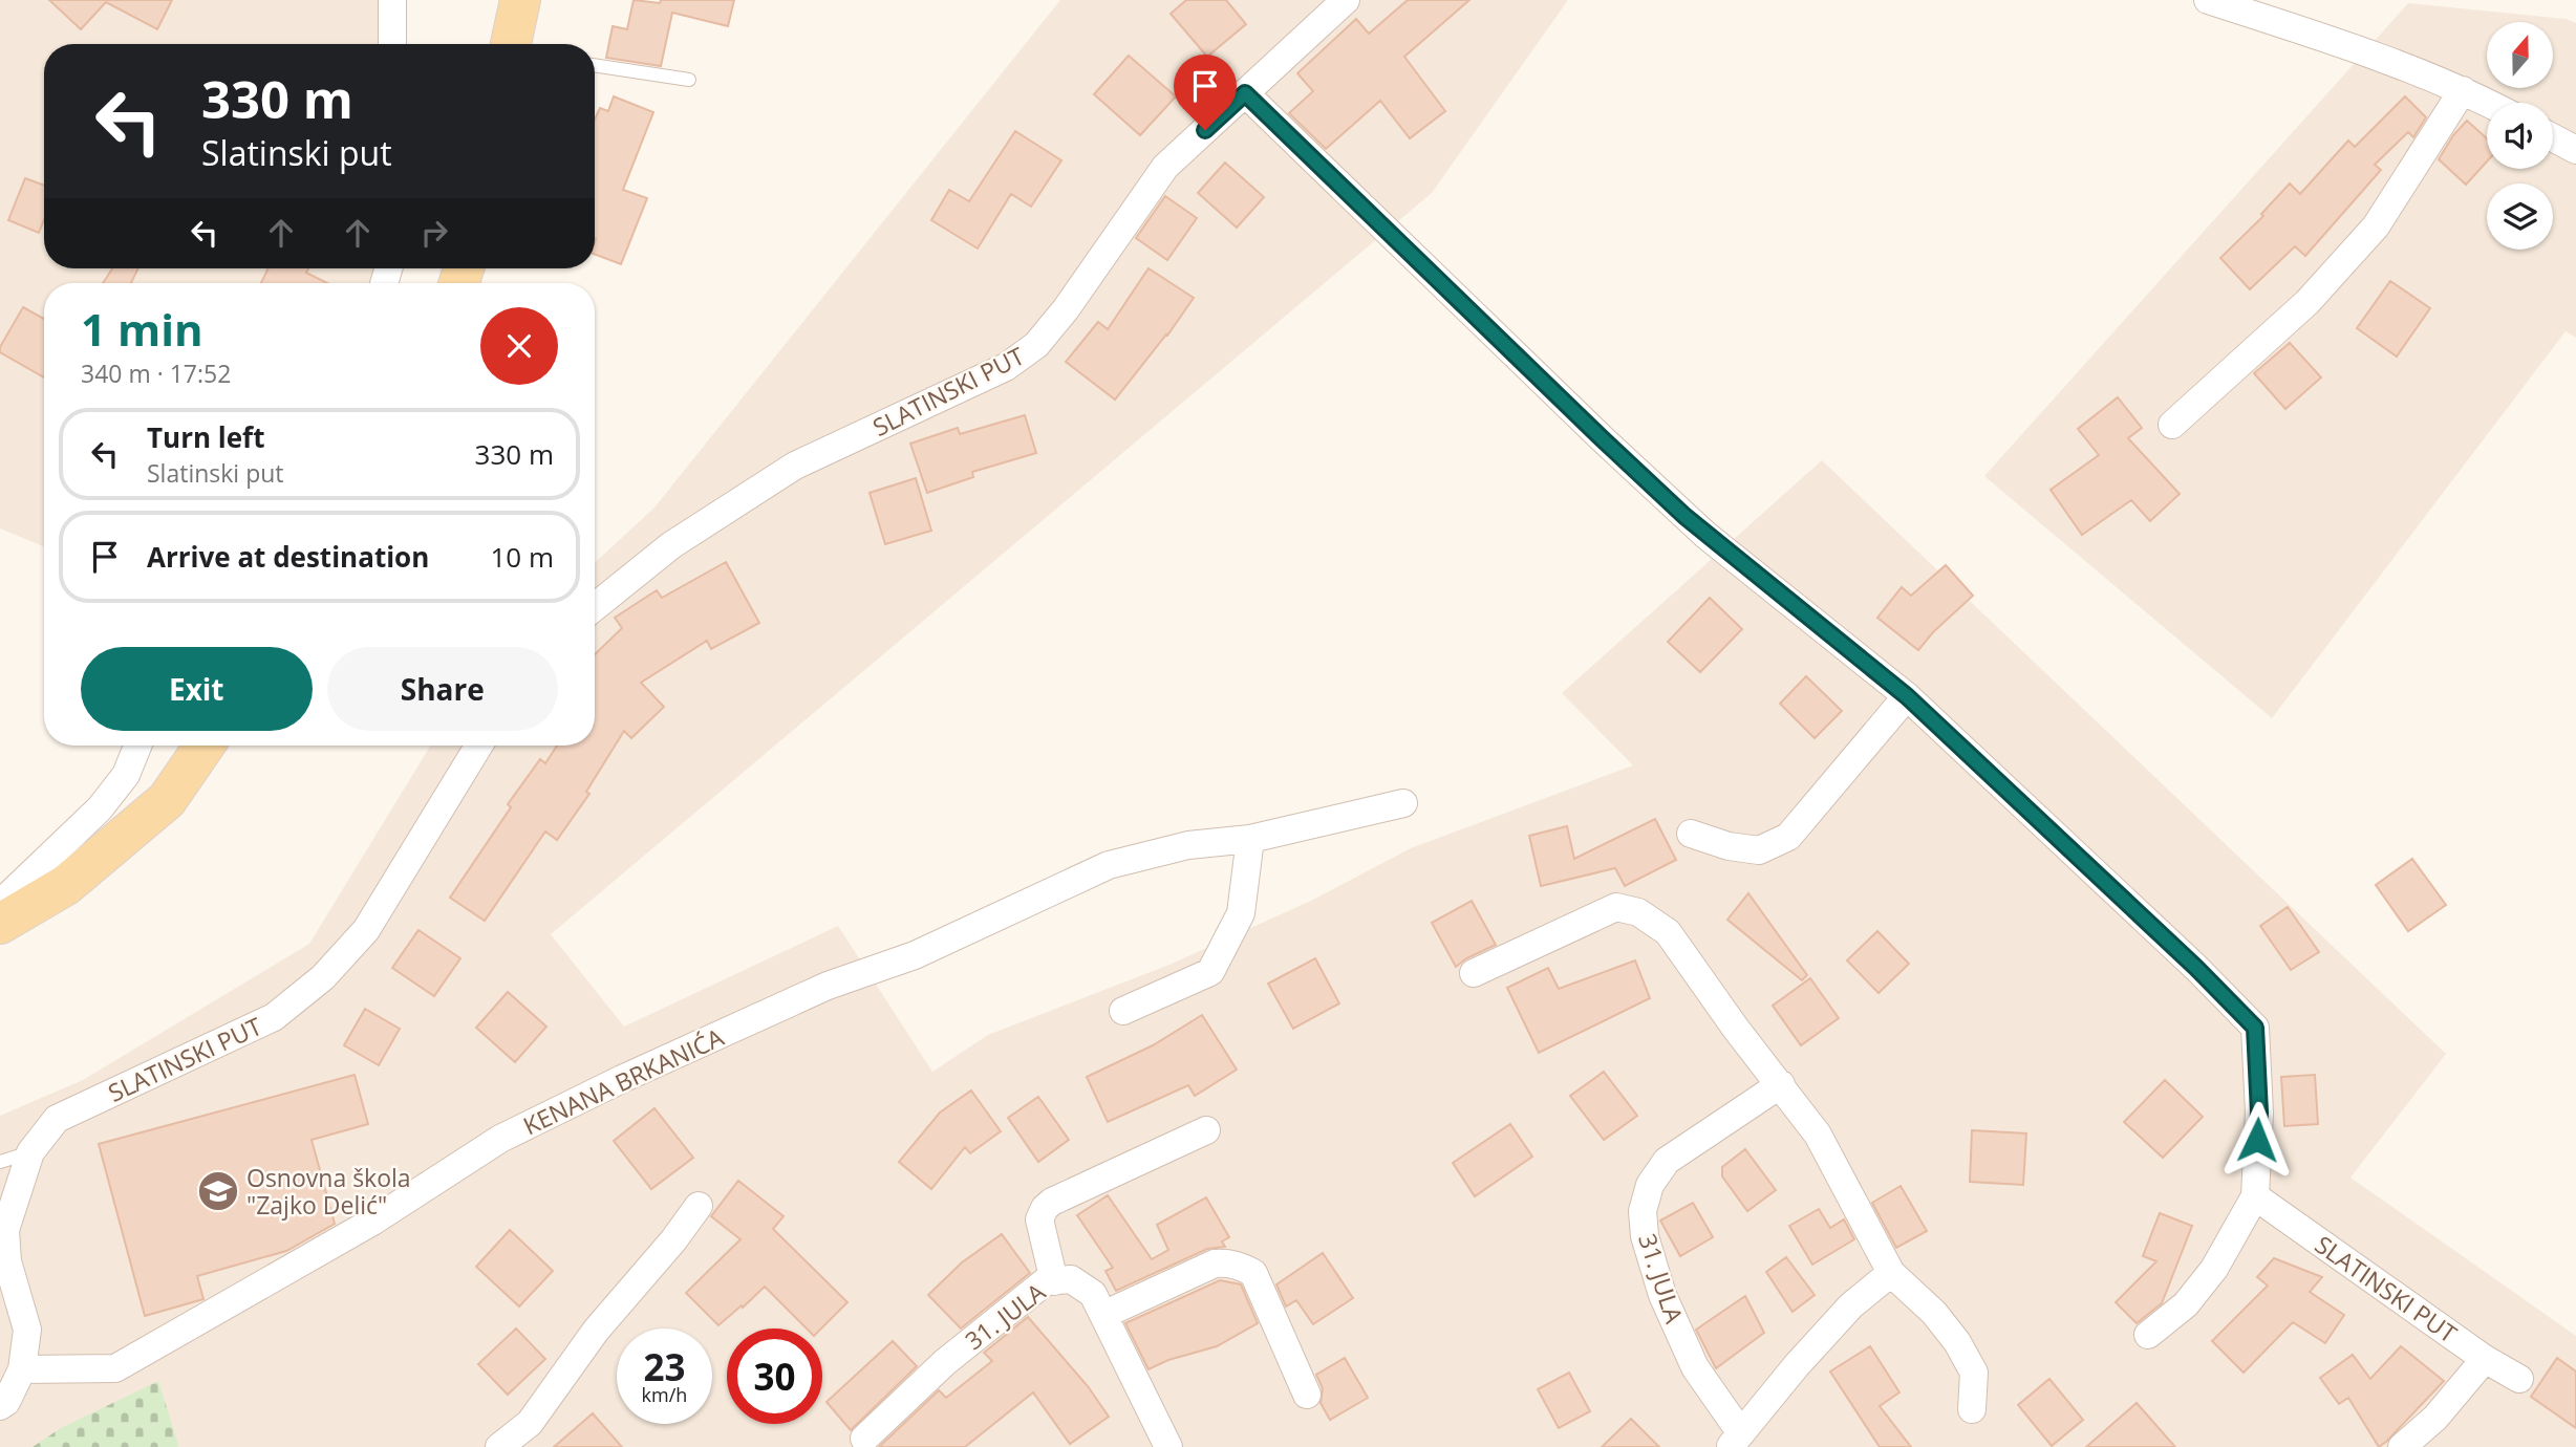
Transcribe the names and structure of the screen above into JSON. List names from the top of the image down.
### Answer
{
  "streets": {
    "street": ["SLATINSKI PUT", "KENANA BRKANIĆA", "31. JULA"]
  },
  "crossings": [
    ["SLATINSKI PUT", "KENANA BRKANIĆA"]
  ],
  "places": {
    "school or university": ["Osnovna škola \"Zajko Delić\""]
  },
  "north": "top",
  "page": {
    "turn": ["330 m", "Slatinski put"],
    "heading": ["1 min", "340 m · 17:52"],
    "list": [
      {
        "name": "Turn left",
        "note": "Slatinski put",
        "value": "330 m"
      },
      {
        "name": "Arrive at destination",
        "value": "10 m"
      }
    ],
    "buttons": ["Exit", "Share"],
    "speed": "23 km/h",
    "limit": "30"
  }
}
